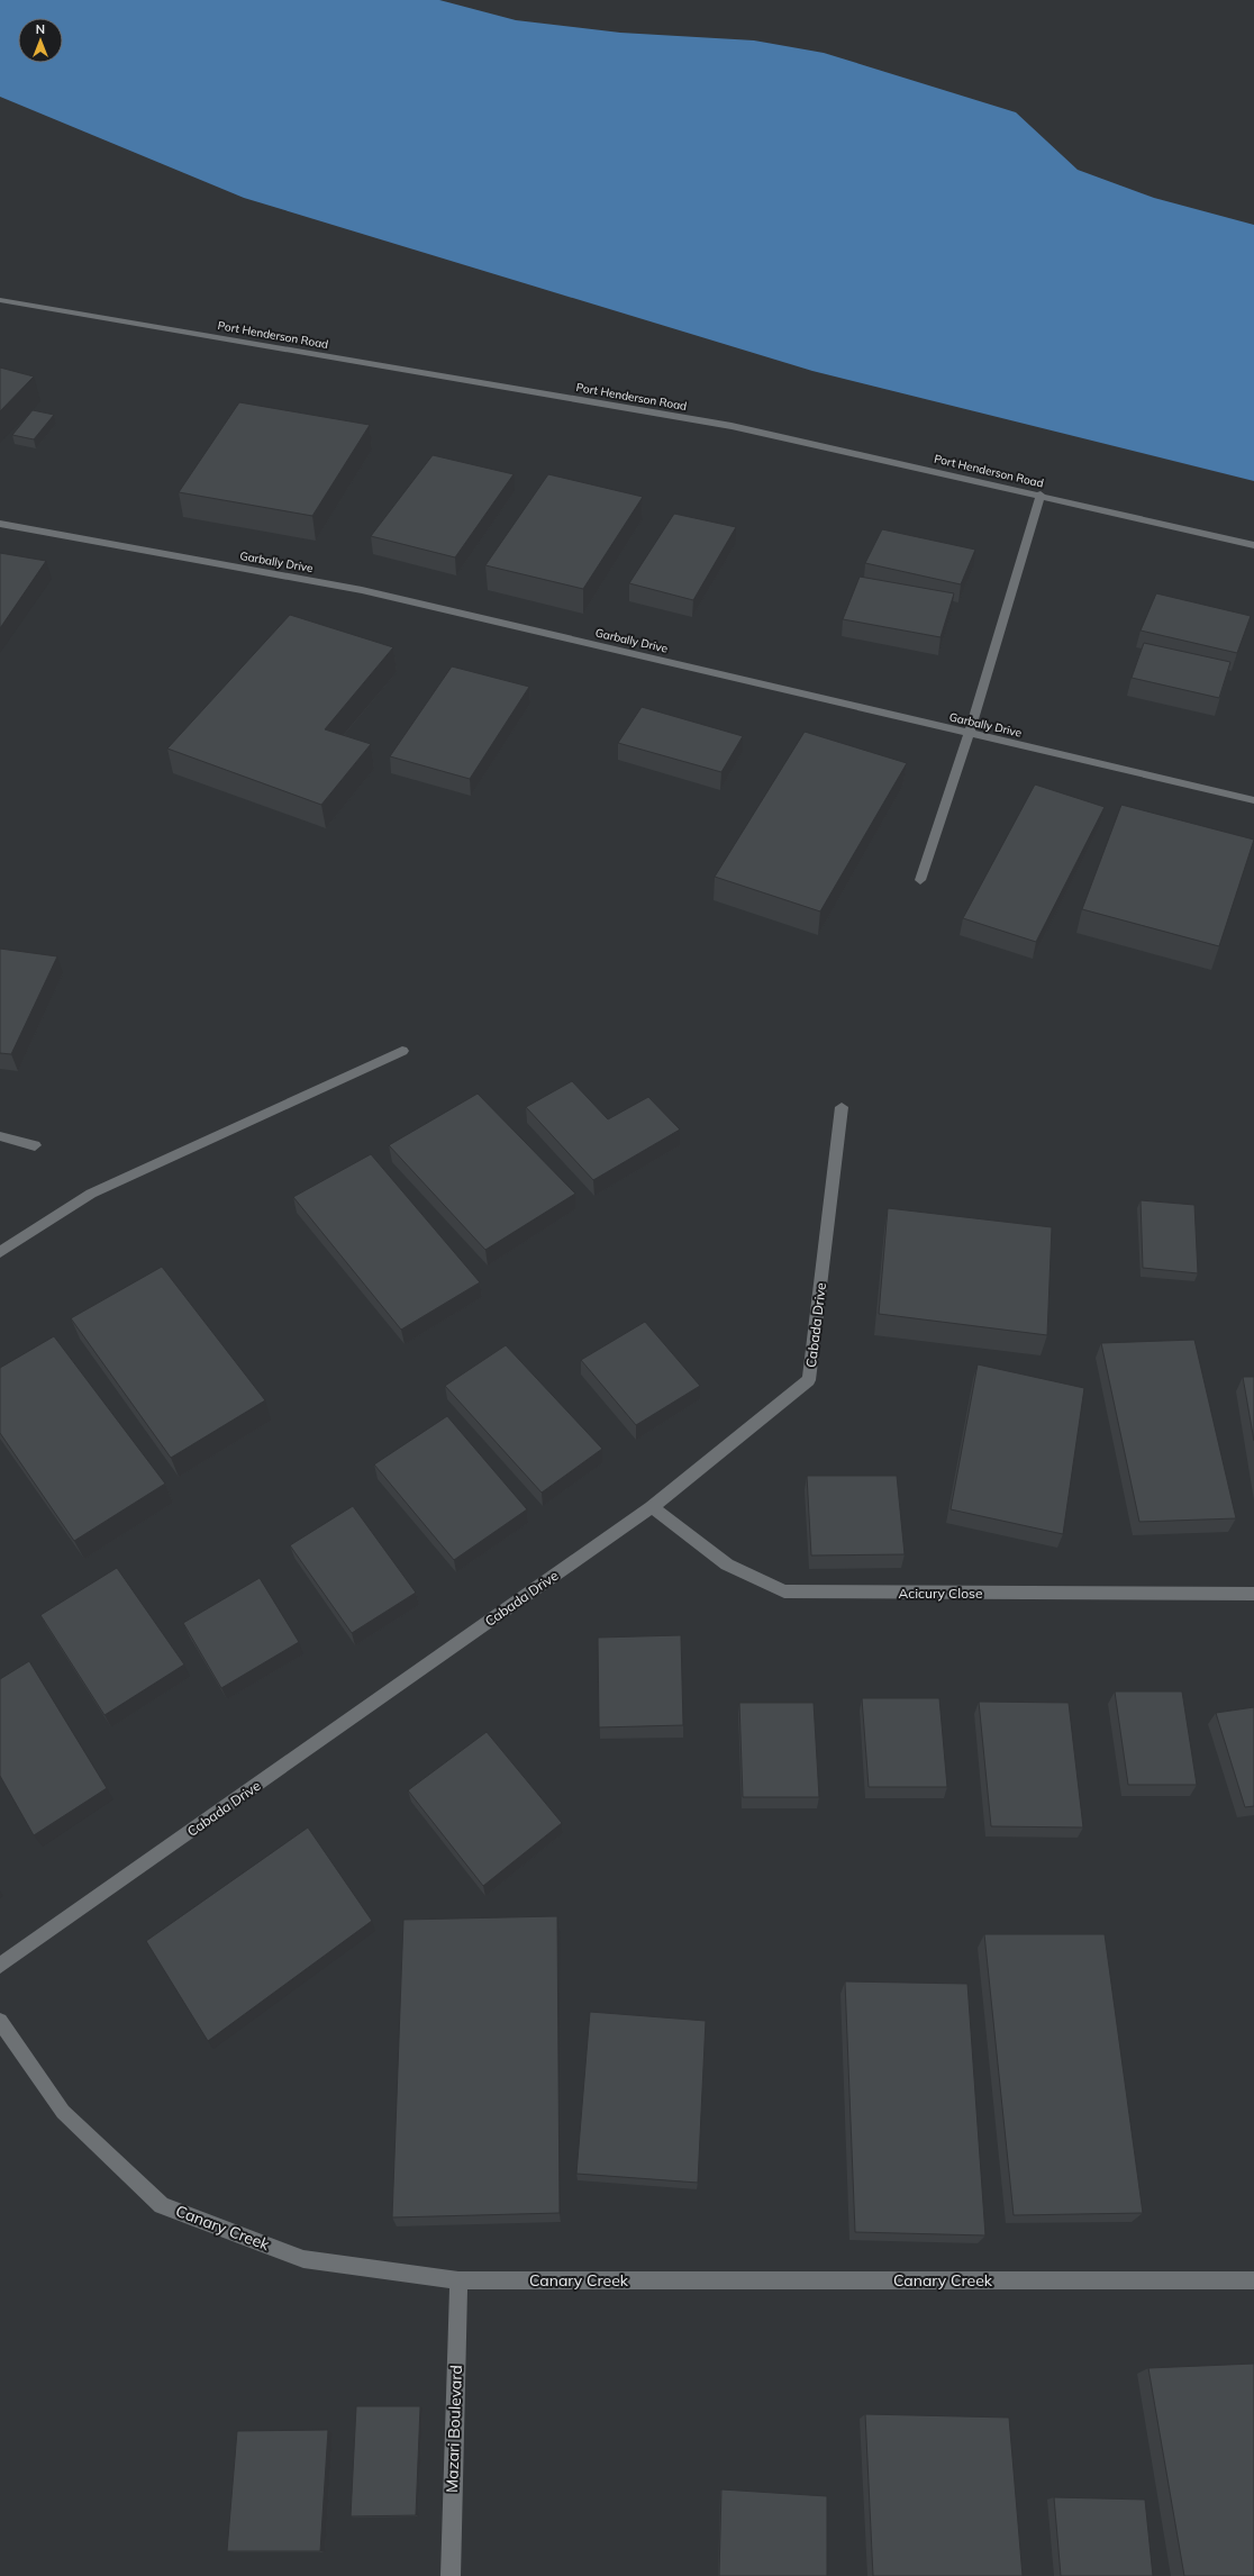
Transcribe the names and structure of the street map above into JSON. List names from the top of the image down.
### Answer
{
  "streets": {
    "street": [
      "Port Henderson Road",
      "Garbally Drive",
      "Cabada Drive",
      "Acicury Close",
      "Canary Creek",
      "Mazari Boulevard"
    ]
  },
  "crossings": [
    ["Cabada Drive", "Acicury Close"],
    ["Canary Creek", "Mazari Boulevard"]
  ],
  "north": "top"
}
